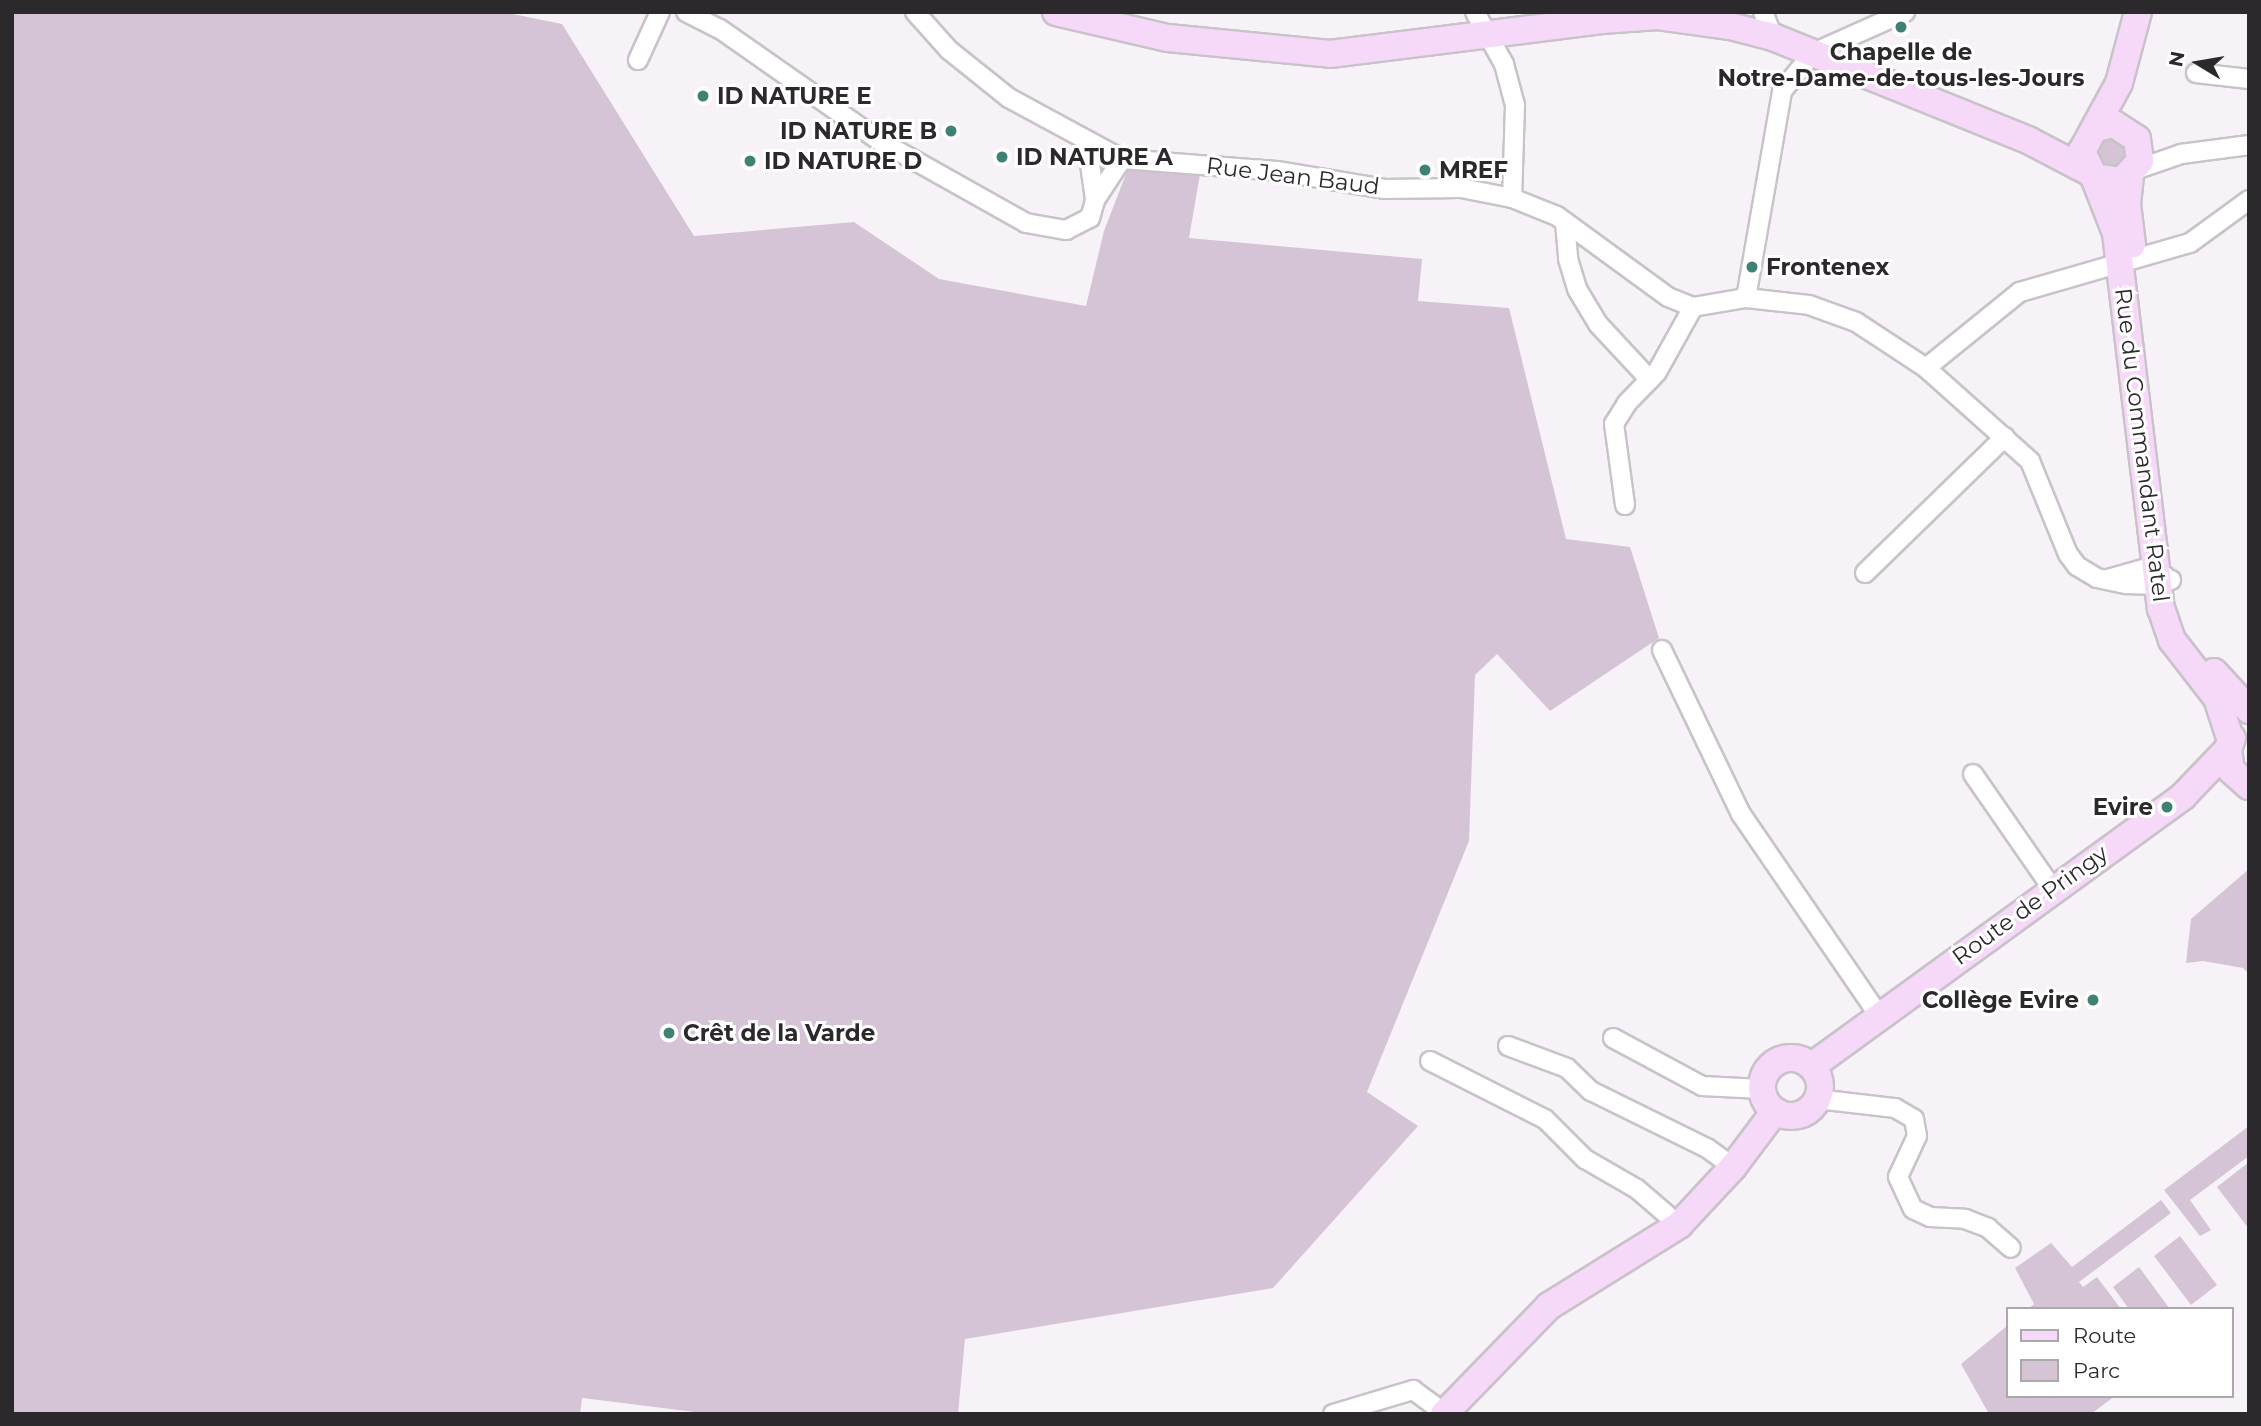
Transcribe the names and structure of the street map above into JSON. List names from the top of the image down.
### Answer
{
  "streets": {
    "street": ["Rue Jean Baud", "Rue du Commandant Ratel", "Route de Pringy"]
  },
  "crossings": [
    ["Rue du Commandant Ratel", "Route de Pringy"]
  ],
  "places": [
    "Chapelle de Notre-Dame-de-tous-les-Jours",
    "ID NATURE E",
    "ID NATURE B",
    "ID NATURE A",
    "ID NATURE D",
    "MREF",
    "Frontenex",
    "Evire",
    "Collège Evire",
    "Crêt de la Varde"
  ],
  "legend": ["Route", "Parc"],
  "north": "left"
}
